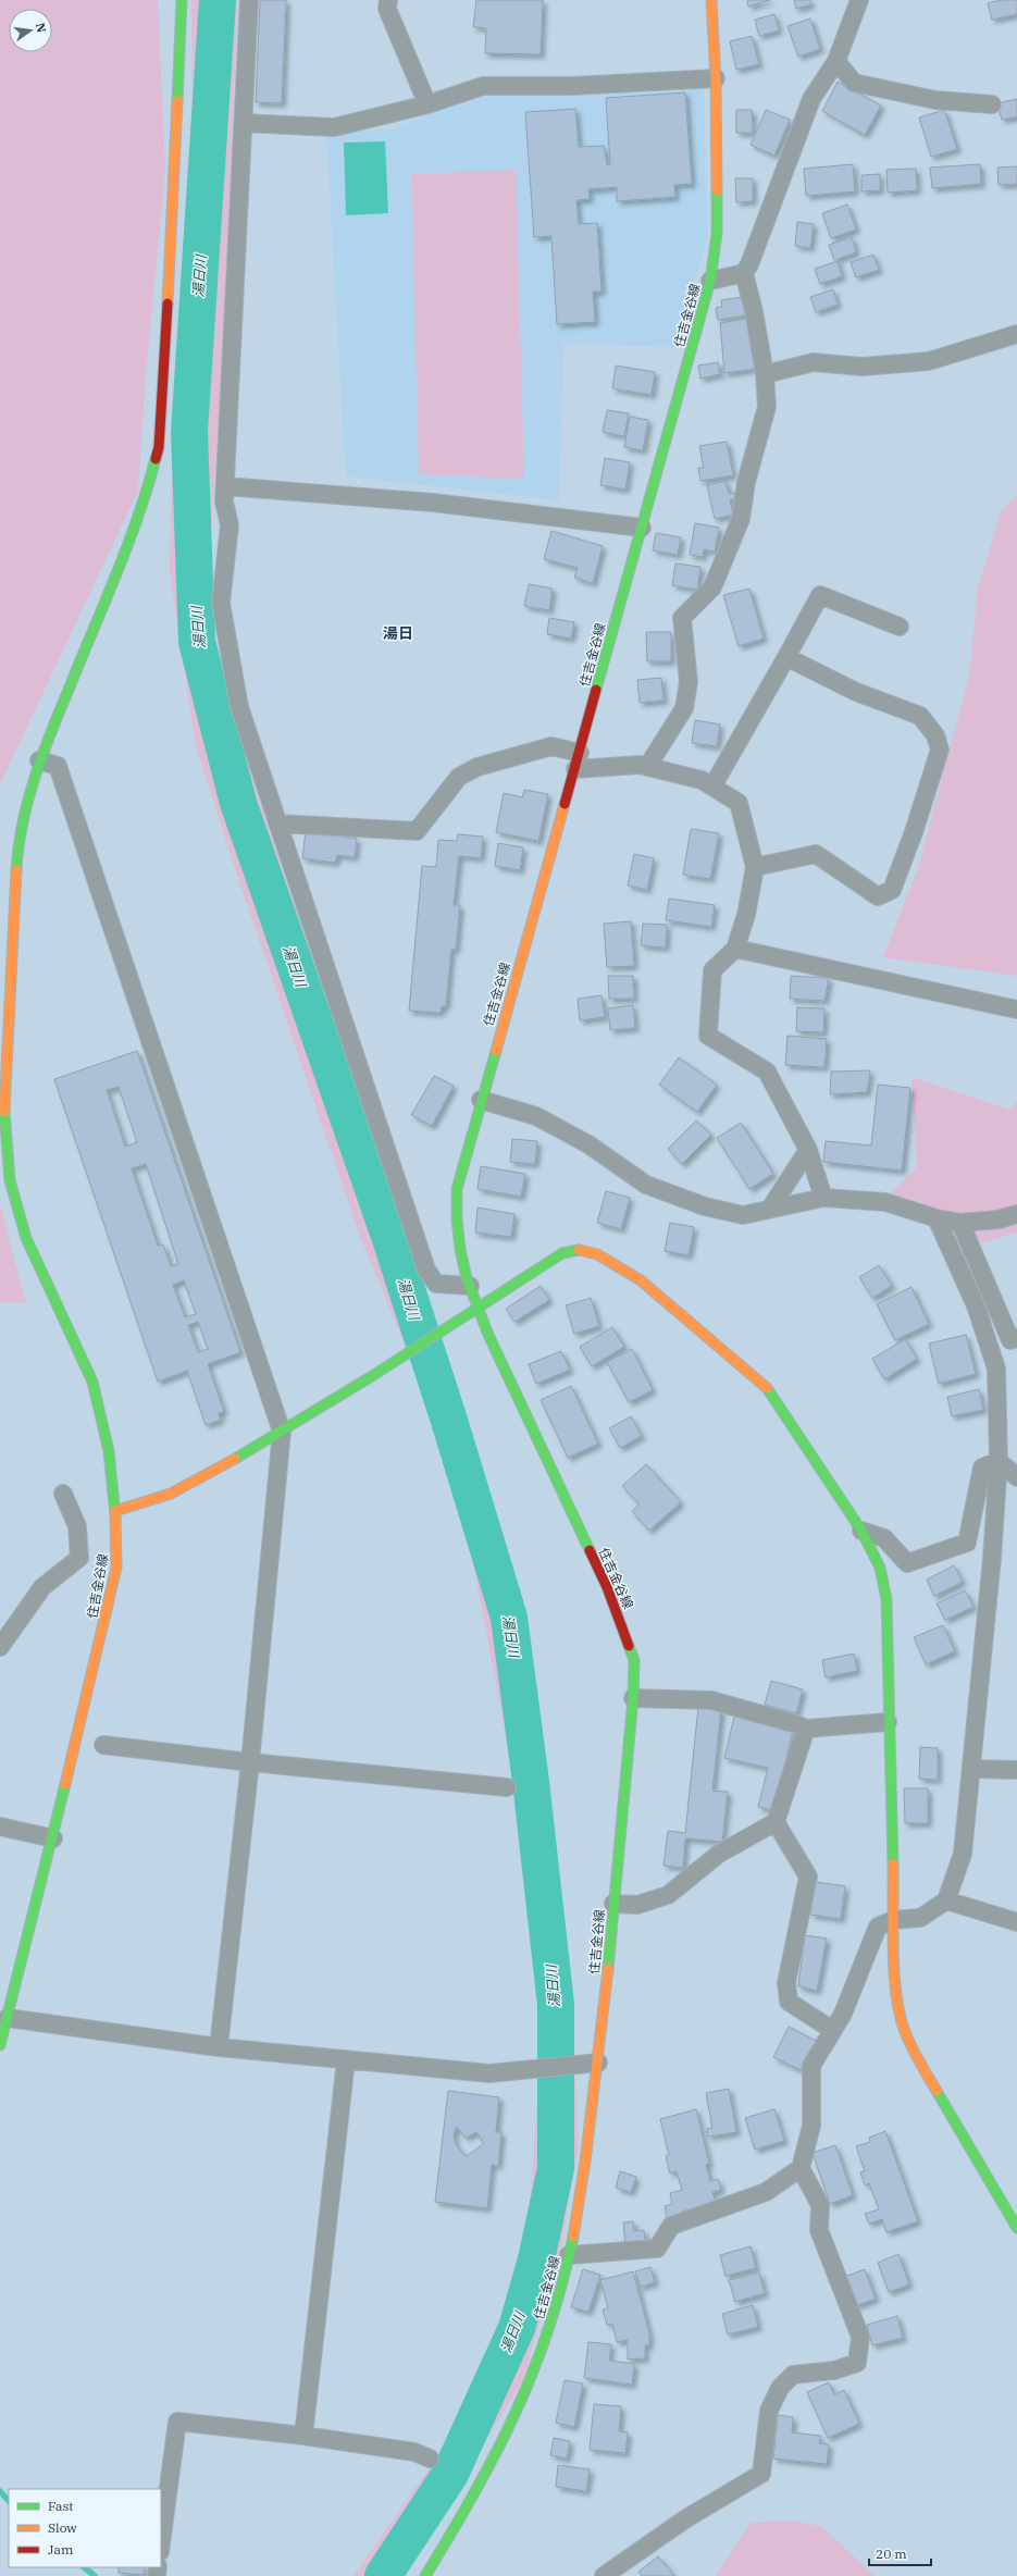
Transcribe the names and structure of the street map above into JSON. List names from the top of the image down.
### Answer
{
  "streets": {
    "main road": ["住吉金谷線"]
  },
  "districts": ["湯日"],
  "water": ["湯日川"],
  "legend": ["Fast", "Slow", "Jam"],
  "scale_bar": "20 m",
  "north": "right"
}
